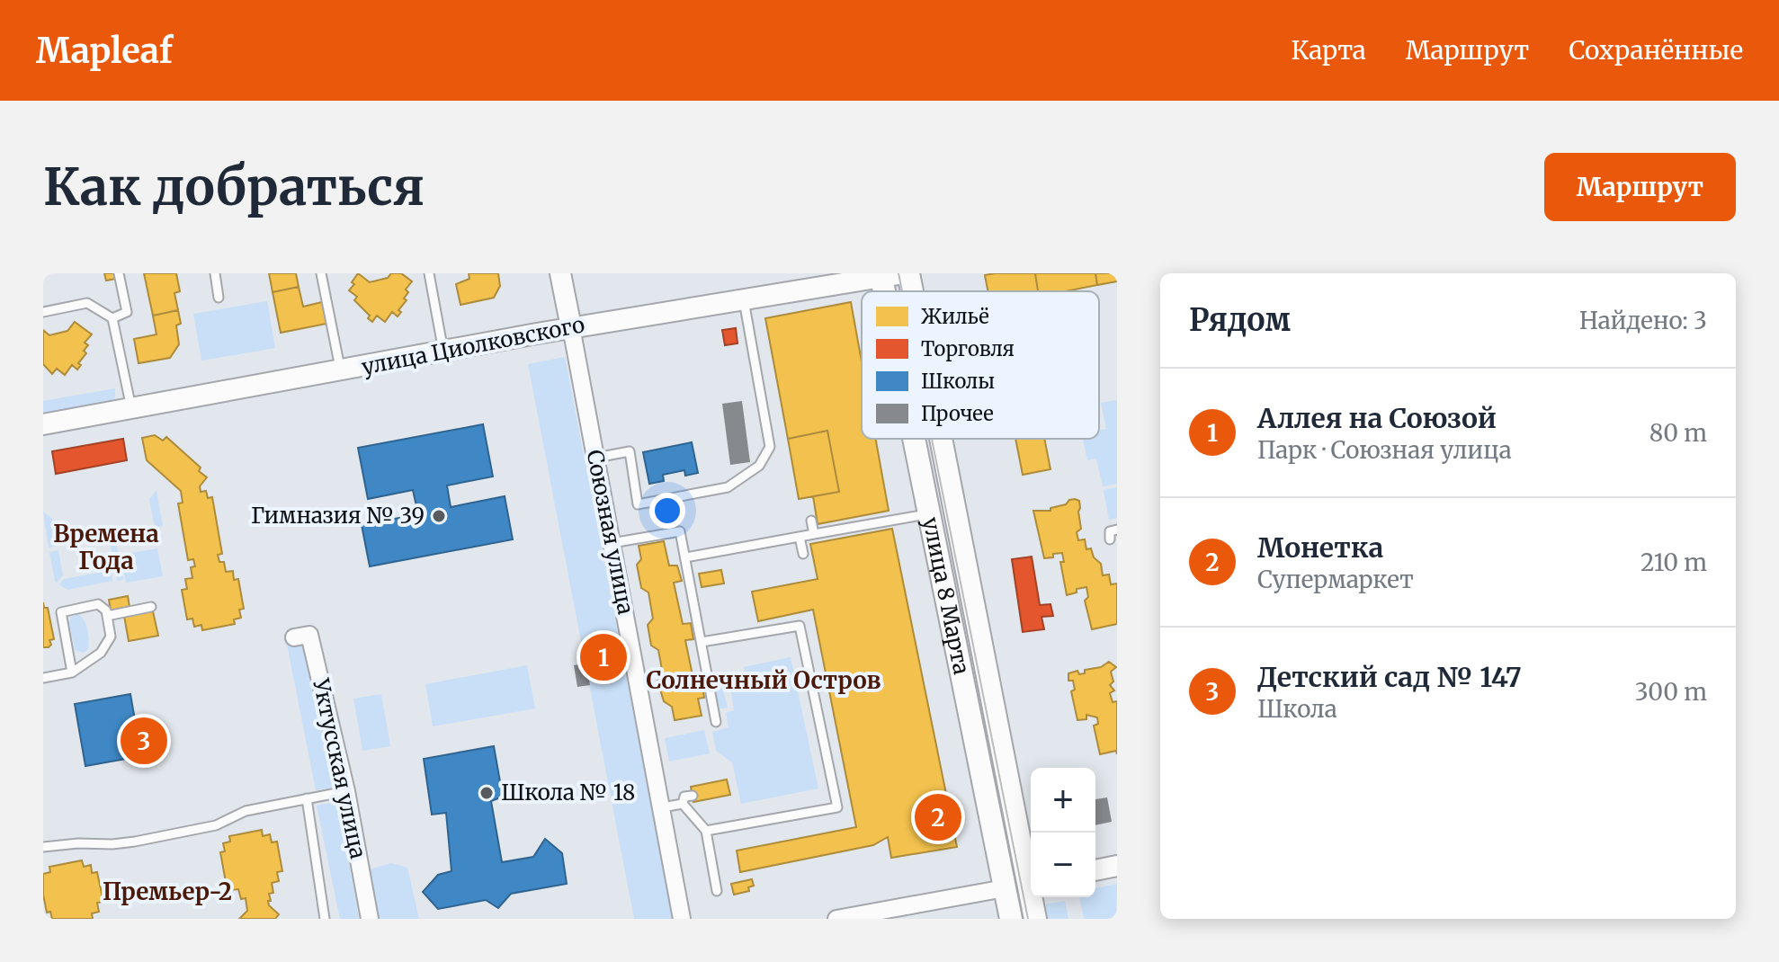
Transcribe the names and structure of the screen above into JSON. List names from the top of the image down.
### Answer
{
  "streets": {
    "main road": ["улица 8 Марта"],
    "street": ["улица Циолковского", "Союзная улица", "Уктусская улица"]
  },
  "crossings": [
    ["улица Циолковского", "Союзная улица"],
    ["улица Циолковского", "улица 8 Марта"]
  ],
  "districts": ["Времена Года", "Солнечный Остров", "Премьер-2"],
  "places": ["Гимназия № 39", "Школа № 18"],
  "legend": [
    "Жильё",
    "Торговля",
    "Школы",
    "Прочее"
  ],
  "page": {
    "header": "Mapleaf",
    "nav": ["Карта", "Маршрут", "Сохранённые"],
    "buttons": "Маршрут",
    "title": "Как добраться",
    "heading": ["Рядом", "Найдено: 3"],
    "list": [
      {
        "mark": "1",
        "name": "Аллея на Союзой",
        "note": "Парк · Союзная улица",
        "value": "80 m"
      },
      {
        "mark": "2",
        "name": "Монетка",
        "note": "Супермаркет",
        "value": "210 m"
      },
      {
        "mark": "3",
        "name": "Детский сад № 147",
        "note": "Школа",
        "value": "300 m"
      }
    ],
    "pins": ["1", "3", "2"],
    "map_buttons": ["+", "−"]
  }
}
